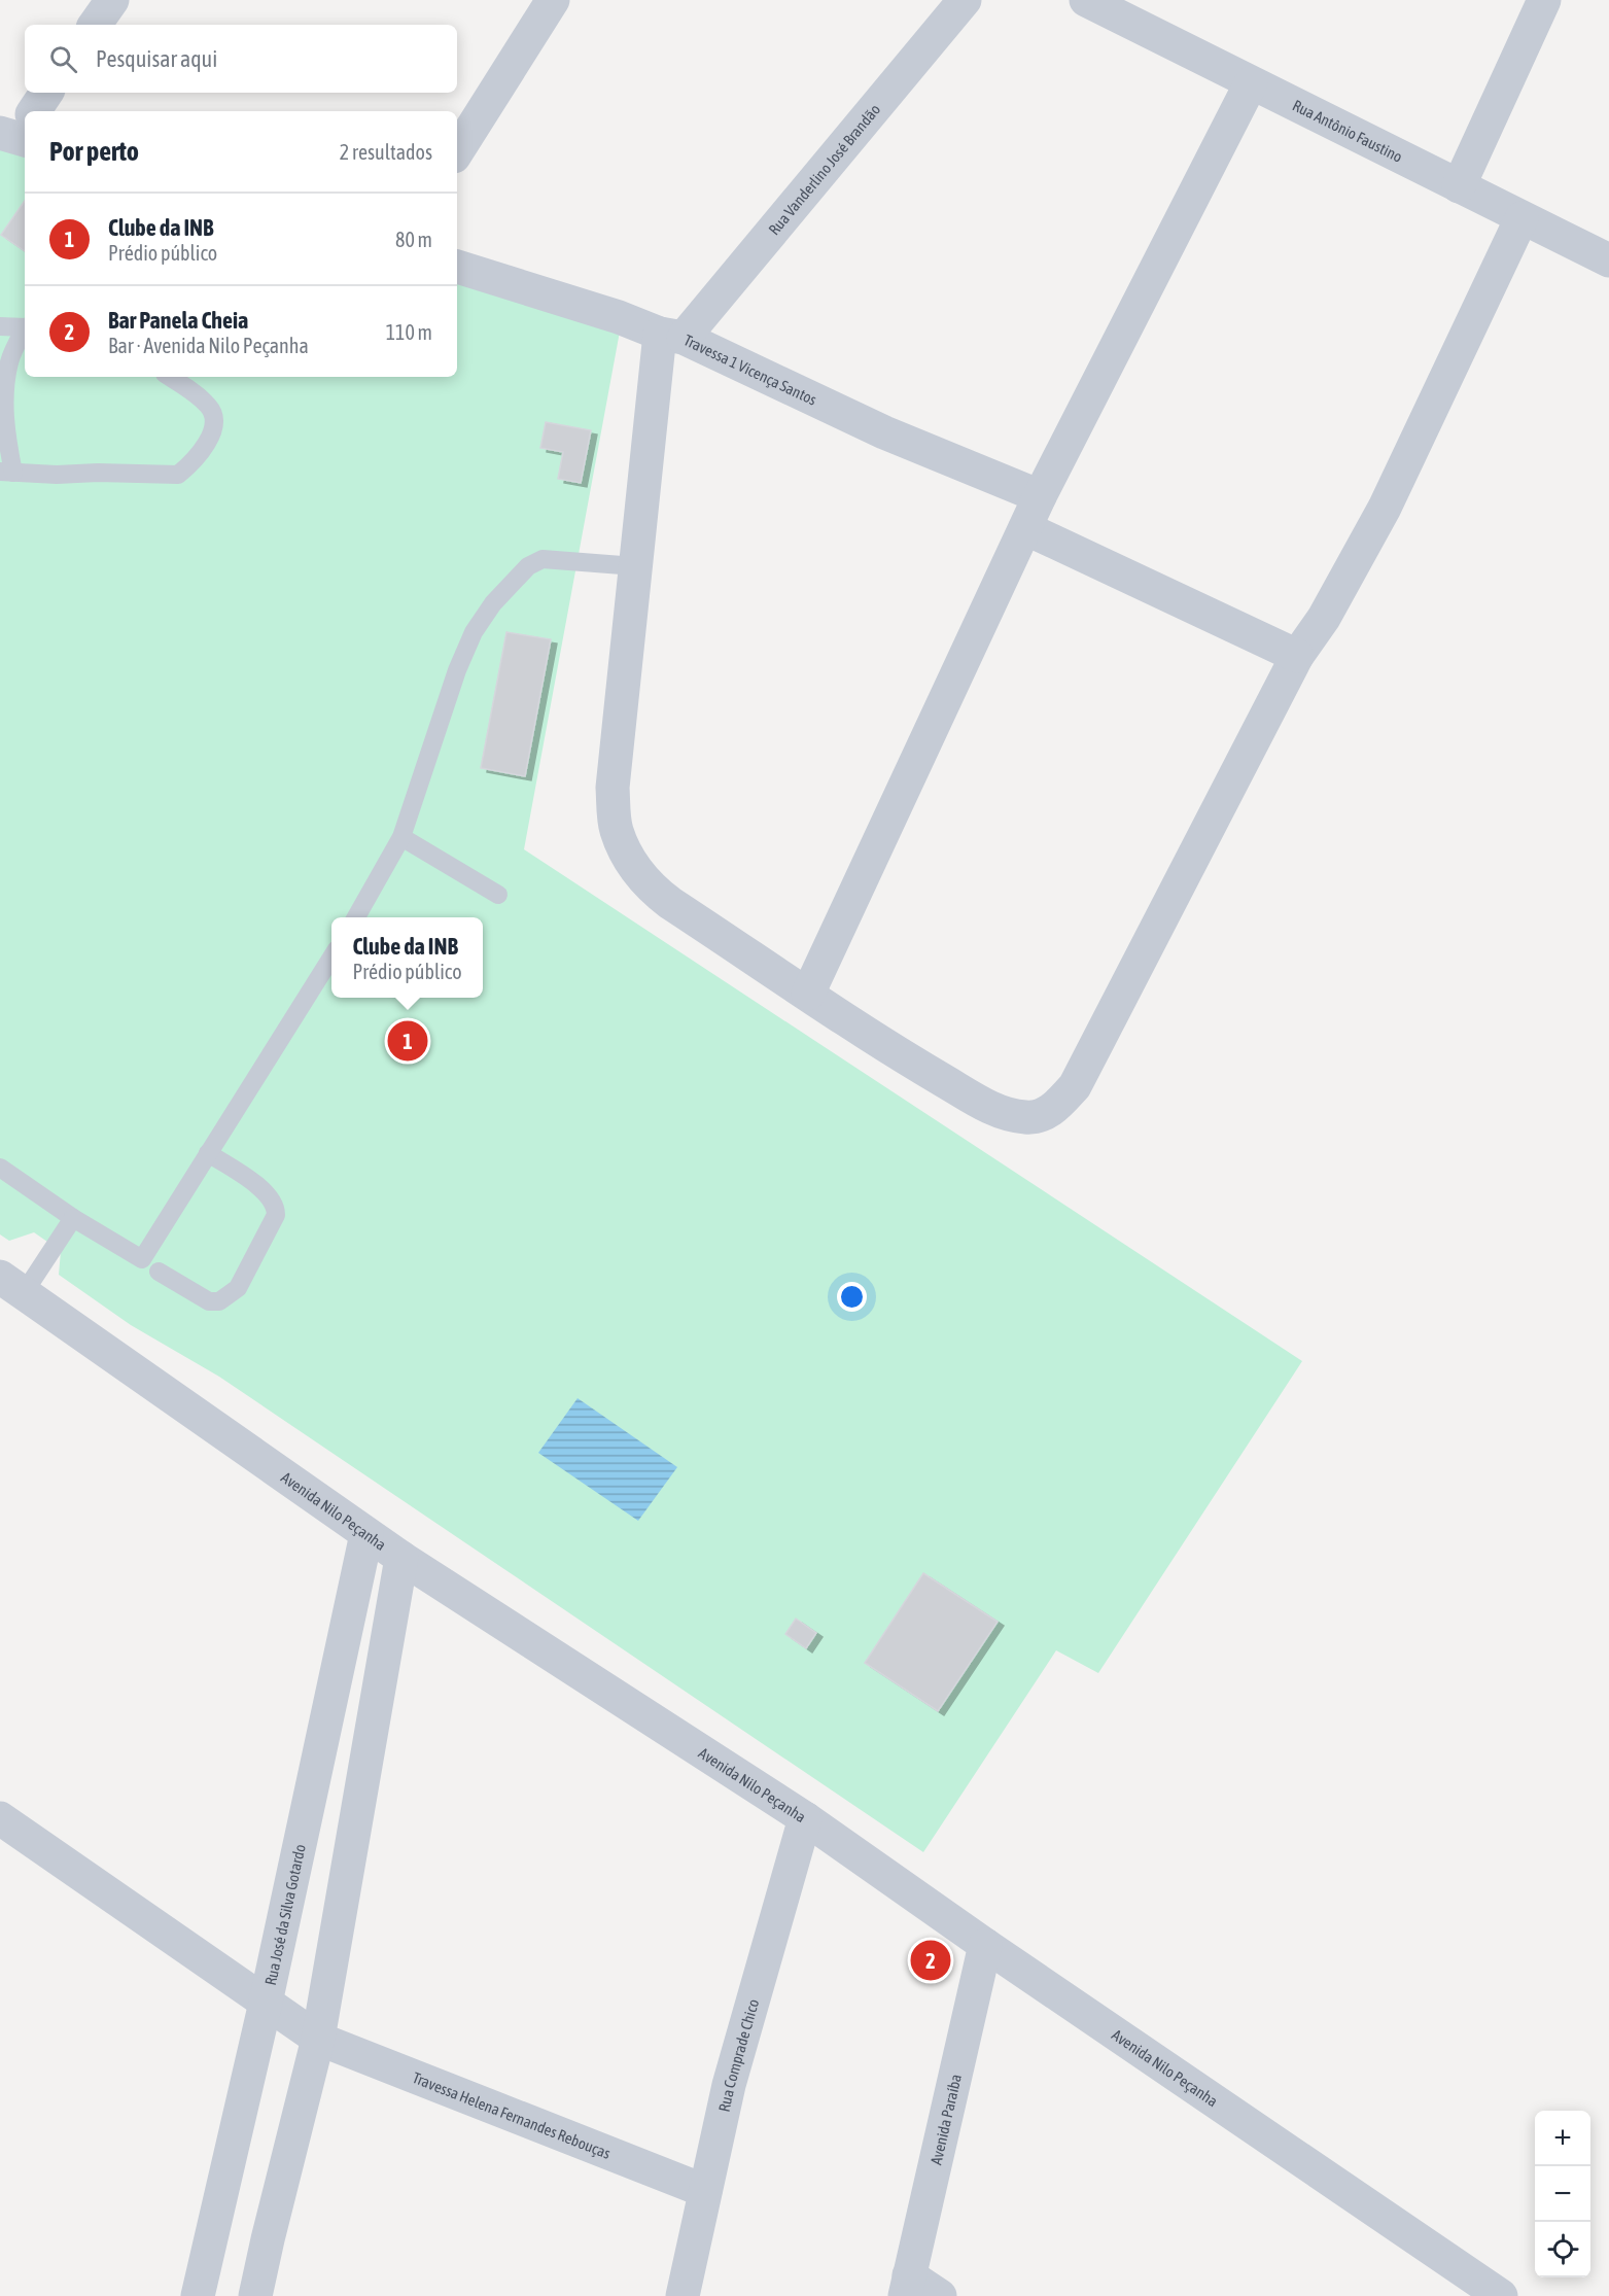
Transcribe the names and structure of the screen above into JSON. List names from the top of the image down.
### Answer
{
  "streets": {
    "street": [
      "Rua Antônio Faustino",
      "Rua Vanderlino José Brandão",
      "Travessa 1 Vicença Santos",
      "Avenida Nilo Peçanha",
      "Rua José da Silva Gotardo",
      "Rua Comprade Chico",
      "Travessa Helena Fernandes Rebouças",
      "Avenida Paraíba"
    ]
  },
  "crossings": [
    ["Rua Vanderlino José Brandão", "Travessa 1 Vicença Santos"],
    ["Avenida Nilo Peçanha", "Rua José da Silva Gotardo"],
    ["Avenida Nilo Peçanha", "Rua Comprade Chico"],
    ["Avenida Nilo Peçanha", "Avenida Paraíba"],
    ["Rua José da Silva Gotardo", "Travessa Helena Fernandes Rebouças"],
    ["Rua Comprade Chico", "Travessa Helena Fernandes Rebouças"]
  ],
  "page": {
    "search": "Pesquisar aqui",
    "heading": ["Por perto", "2 resultados"],
    "list": [
      {
        "mark": "1",
        "name": "Clube da INB",
        "note": "Prédio público",
        "value": "80 m"
      },
      {
        "mark": "2",
        "name": "Bar Panela Cheia",
        "note": "Bar · Avenida Nilo Peçanha",
        "value": "110 m"
      }
    ],
    "popup": ["Clube da INB", "Prédio público"],
    "pins": ["1", "2"],
    "map_buttons": ["+", "−"]
  }
}
